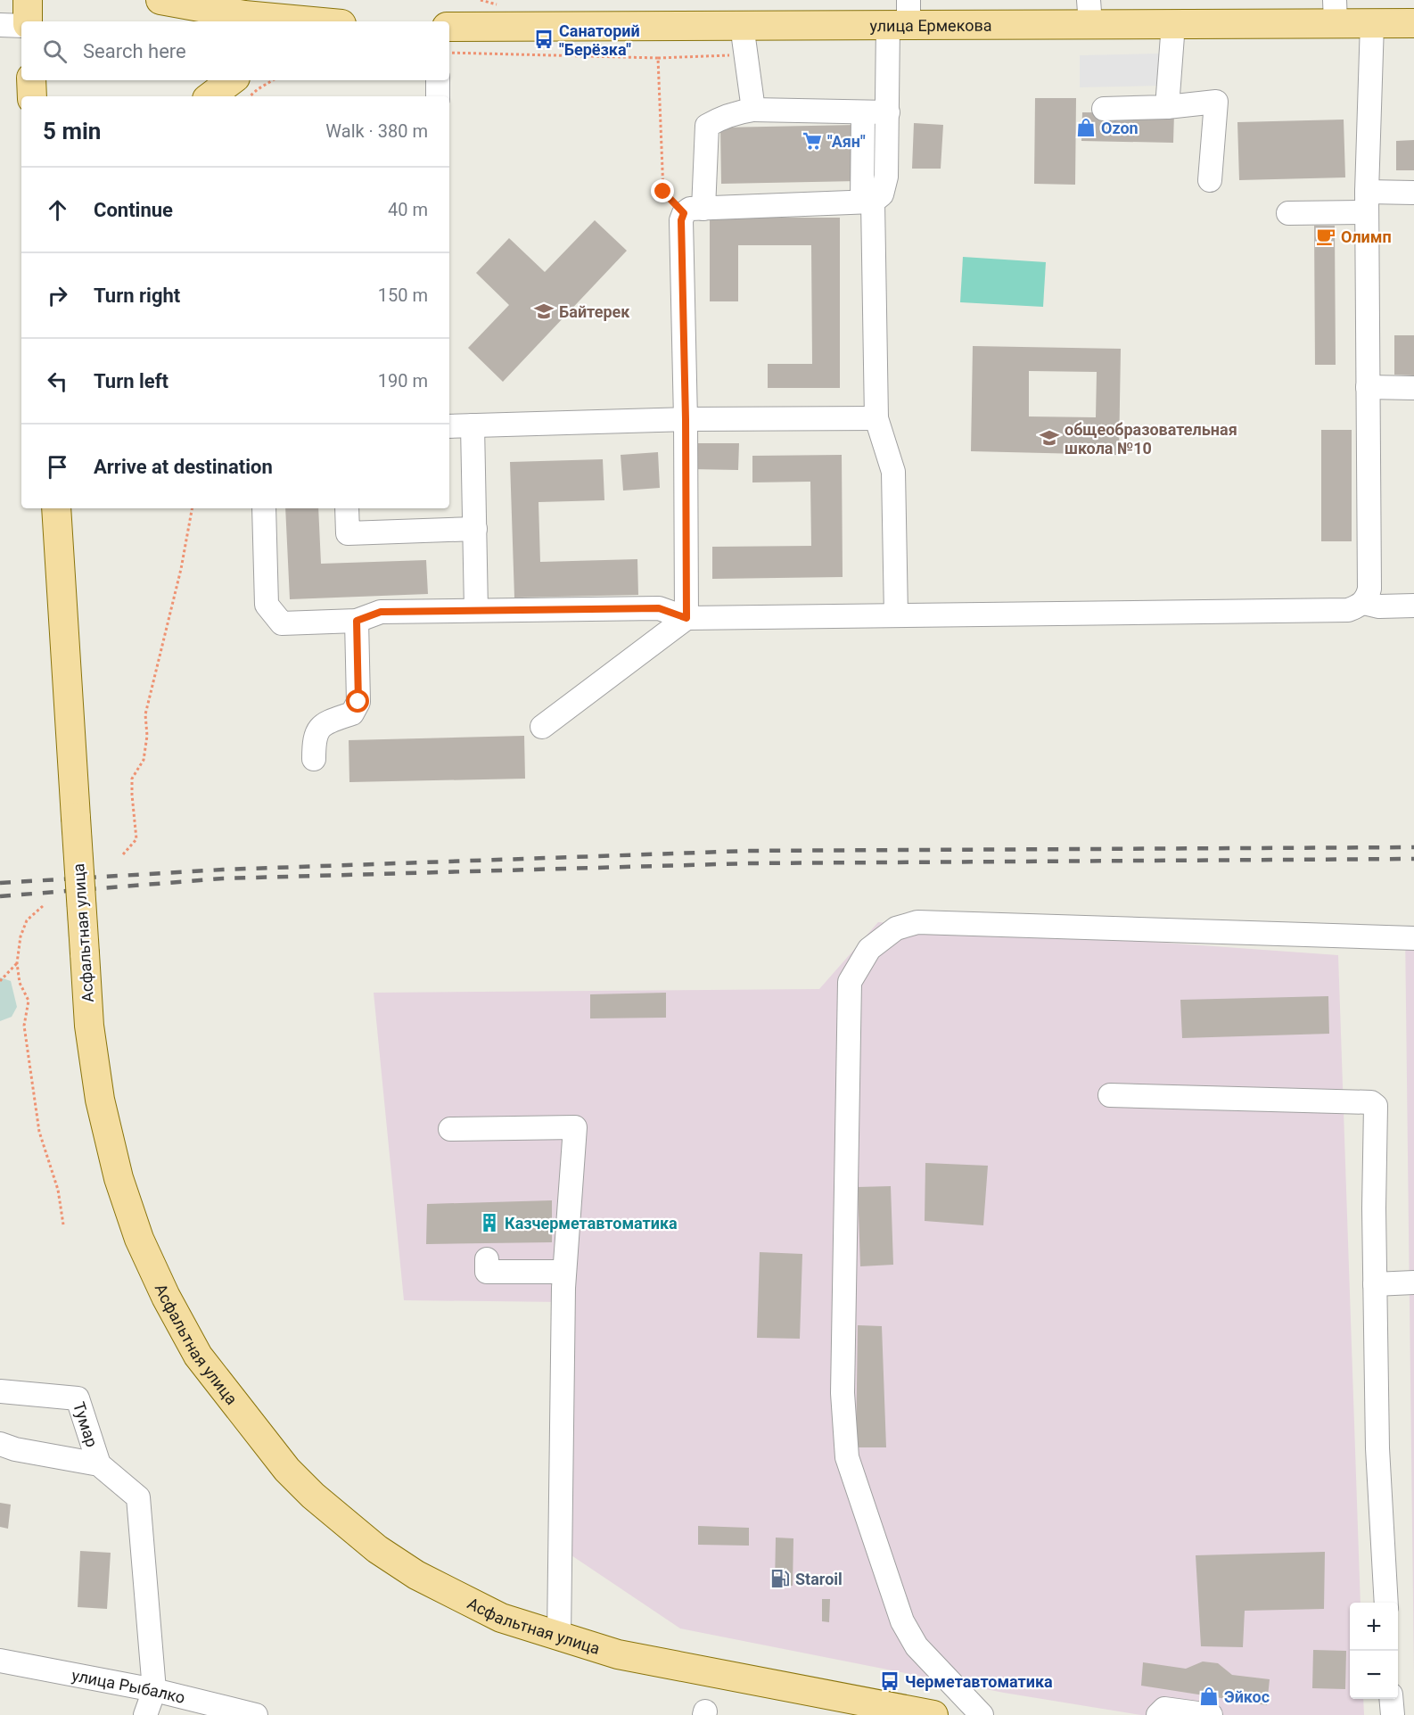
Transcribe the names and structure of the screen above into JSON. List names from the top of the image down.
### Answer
{
  "streets": {
    "main road": ["улица Ермекова", "Асфальтная улица"],
    "street": ["Тумар", "улица Рыбалко"]
  },
  "places": {
    "bus stop": ["Санаторий \"Берёзка\"", "Черметавтоматика"],
    "shop": ["Ozon", "Эйкос"],
    "supermarket": ["\"Аян\""],
    "cafe": ["Олимп"],
    "school or university": ["Байтерек", "общеобразовательная школа №10"],
    "building": ["Казчерметавтоматика"],
    "fuel station": ["Staroil"]
  },
  "page": {
    "search": "Search here",
    "heading": ["5 min", "Walk · 380 m"],
    "list": [
      ["Continue", "40 m"],
      ["Turn right", "150 m"],
      ["Turn left", "190 m"],
      "Arrive at destination"
    ],
    "map_buttons": ["+", "−"]
  }
}
